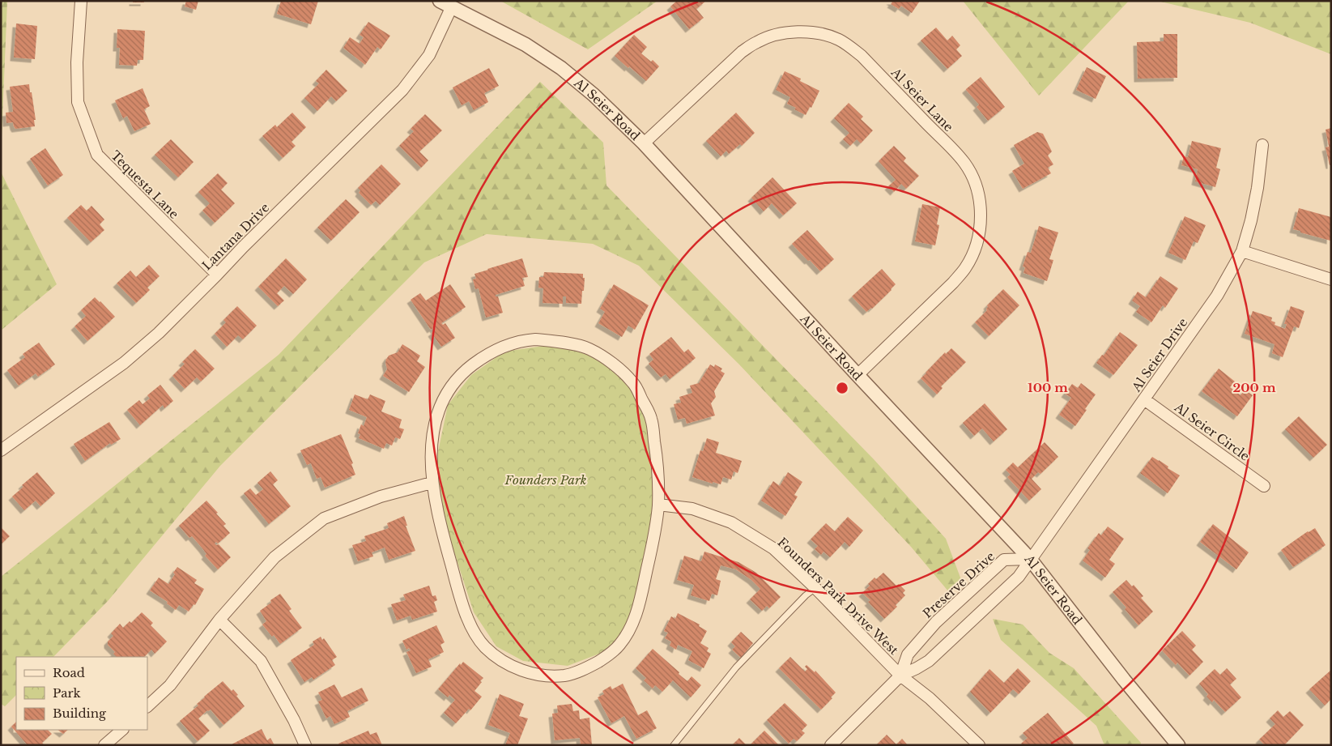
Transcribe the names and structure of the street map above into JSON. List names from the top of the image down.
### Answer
{
  "streets": {
    "street": [
      "Al Seier Lane",
      "Al Seier Road",
      "Tequesta Lane",
      "Lantana Drive",
      "Al Seier Drive",
      "Al Seier Circle",
      "Preserve Drive",
      "Founders Park Drive West"
    ]
  },
  "crossings": [
    ["Al Seier Lane", "Al Seier Road"],
    ["Al Seier Road", "Lantana Drive"],
    ["Al Seier Road", "Al Seier Drive"],
    ["Al Seier Road", "Preserve Drive"],
    ["Tequesta Lane", "Lantana Drive"],
    ["Al Seier Drive", "Al Seier Circle"],
    ["Al Seier Drive", "Preserve Drive"],
    ["Preserve Drive", "Founders Park Drive West"]
  ],
  "parks": ["Founders Park"],
  "legend": ["Road", "Park", "Building"],
  "rings": ["100 m", "200 m"]
}
